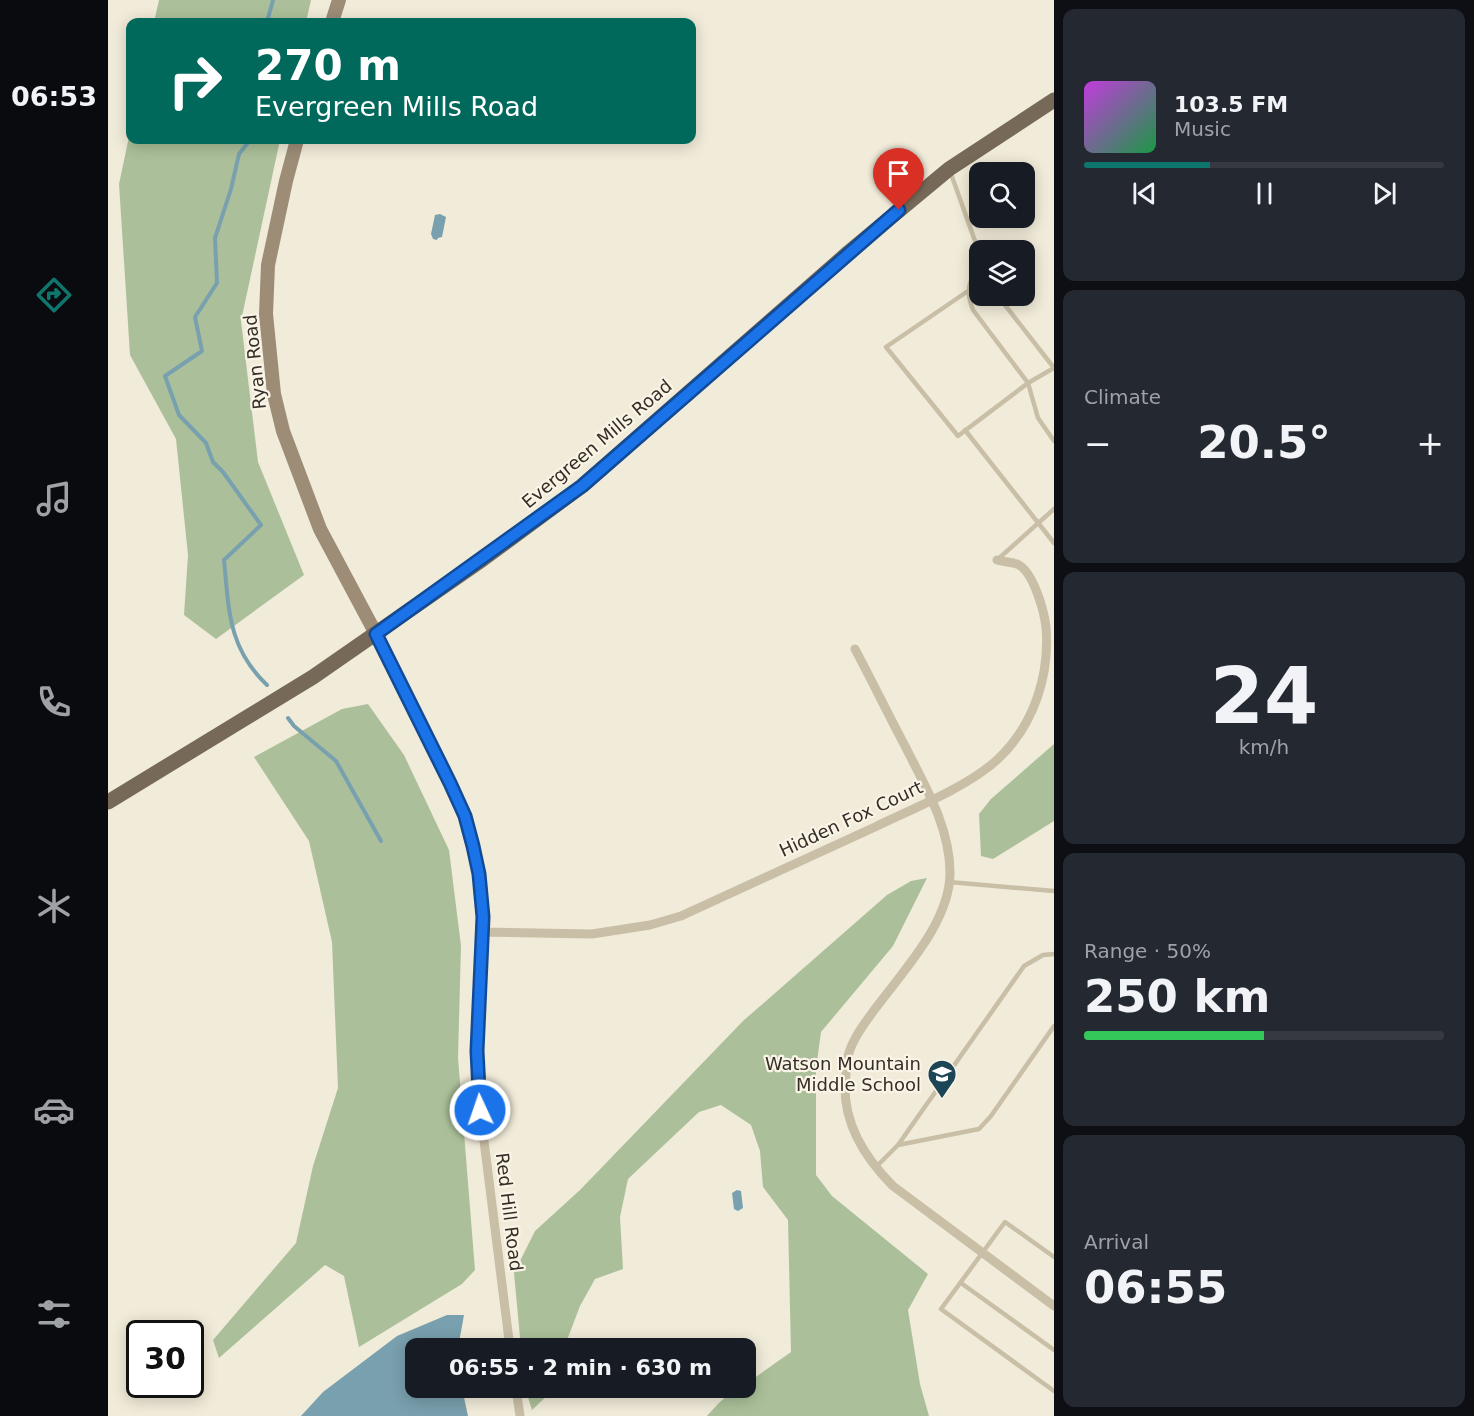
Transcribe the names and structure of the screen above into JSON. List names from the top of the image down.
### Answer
{
  "streets": {
    "main road": ["Ryan Road", "Evergreen Mills Road"],
    "street": ["Hidden Fox Court", "Red Hill Road"]
  },
  "crossings": [
    ["Ryan Road", "Evergreen Mills Road"],
    ["Ryan Road", "Red Hill Road"],
    ["Evergreen Mills Road", "Red Hill Road"],
    ["Hidden Fox Court", "Red Hill Road"]
  ],
  "places": {
    "school or university": ["Watson Mountain Middle School"]
  },
  "page": {
    "tabs": "06:53",
    "turn": ["270 m", "Evergreen Mills Road"],
    "song": ["103.5 FM", "Music"],
    "tile": [
      "Climate",
      ["24", "km/h"],
      ["Range · 50%", "250 km"],
      ["Arrival", "06:55"]
    ],
    "heat": ["−", "20.5°", "+"],
    "limit": "30",
    "trip": "06:55 · 2 min · 630 m"
  }
}
